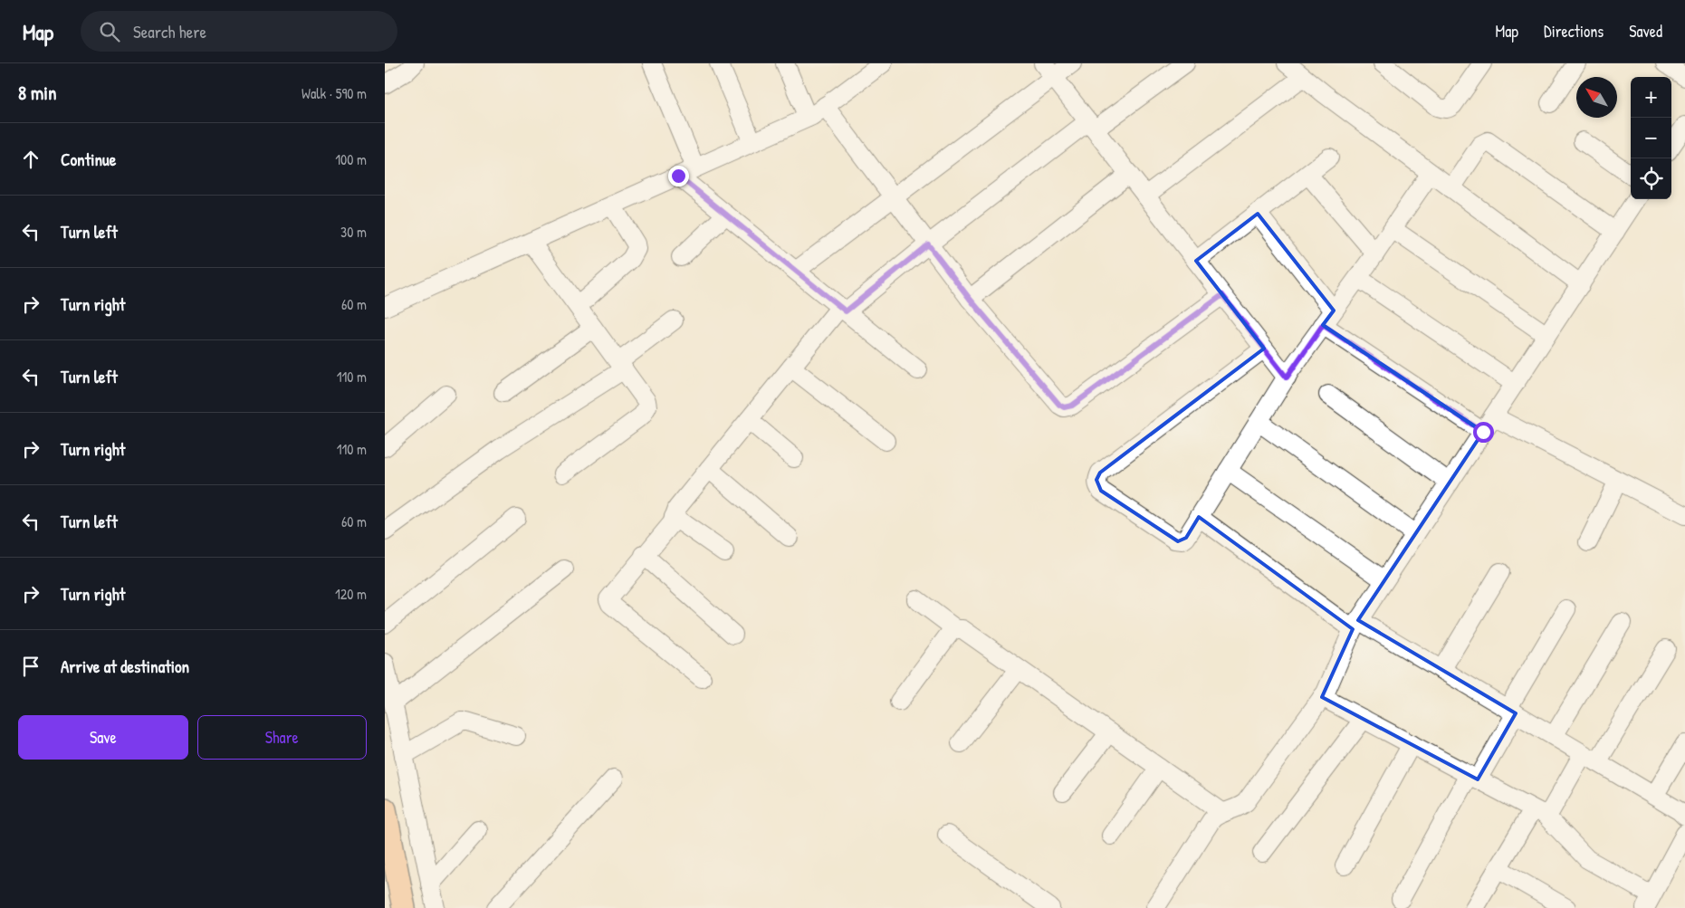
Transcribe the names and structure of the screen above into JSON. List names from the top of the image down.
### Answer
{
  "north": "top left",
  "page": {
    "header": "Map",
    "search": "Search here",
    "nav": ["Map", "Directions", "Saved"],
    "heading": ["8 min", "Walk · 590 m"],
    "map_buttons": ["+", "−"],
    "list": [
      ["Continue", "100 m"],
      ["Turn left", "30 m"],
      ["Turn right", "60 m"],
      ["Turn left", "110 m"],
      ["Turn right", "110 m"],
      ["Turn left", "60 m"],
      ["Turn right", "120 m"],
      "Arrive at destination"
    ],
    "buttons": ["Save", "Share"]
  }
}
